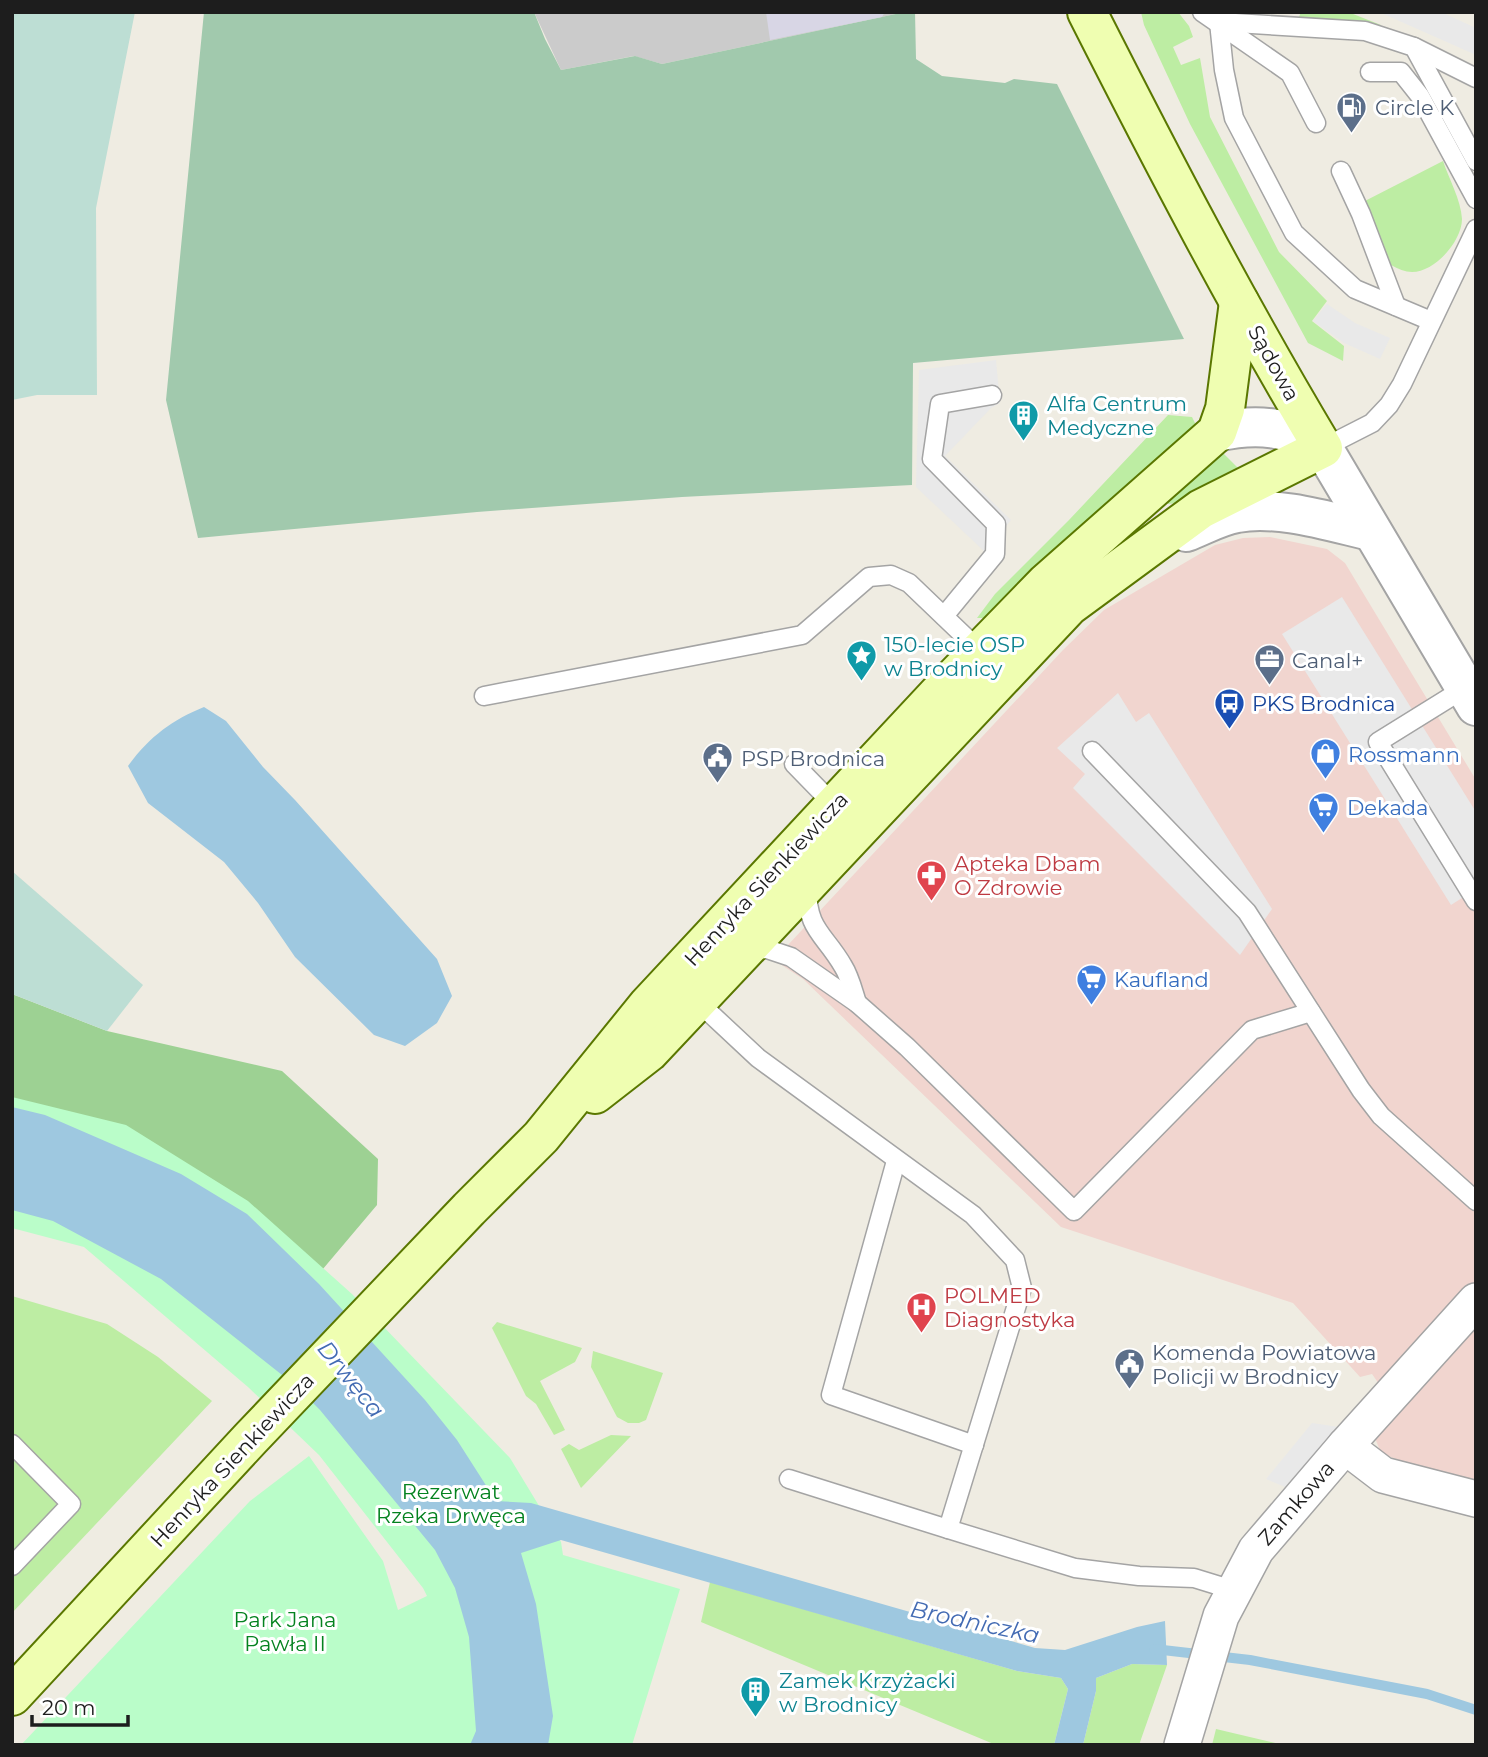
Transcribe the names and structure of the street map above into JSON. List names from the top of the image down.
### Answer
{
  "streets": {
    "main road": ["Sądowa", "Henryka Sienkiewicza"],
    "street": ["Zamkowa"]
  },
  "crossings": [
    ["Sądowa", "Henryka Sienkiewicza"]
  ],
  "water": ["Drwęca", "Brodniczka"],
  "parks": ["Rezerwat Rzeka Drwęca", "Park Jana Pawła II"],
  "places": {
    "fuel station": ["Circle K"],
    "building": ["Alfa Centrum Medyczne", "Zamek Krzyżacki w Brodnicy"],
    "place": ["150-lecie OSP w Brodnicy"],
    "office": ["Canal+"],
    "bus stop": ["PKS Brodnica"],
    "shop": ["Rossmann"],
    "public building": ["PSP Brodnica", "Komenda Powiatowa Policji w Brodnicy"],
    "supermarket": ["Dekada", "Kaufland"],
    "pharmacy": ["Apteka Dbam O Zdrowie"],
    "hospital": ["POLMED Diagnostyka"]
  },
  "scale_bar": "20 m"
}
